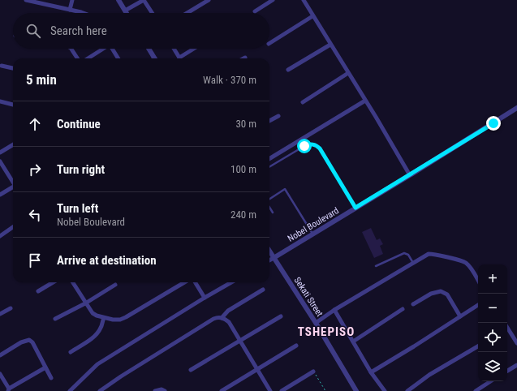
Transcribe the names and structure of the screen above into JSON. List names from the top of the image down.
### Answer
{
  "streets": {
    "street": ["Nobel Boulevard", "Sekati Street"]
  },
  "crossings": [
    ["Nobel Boulevard", "Sekati Street"]
  ],
  "districts": ["TSHEPISO"],
  "page": {
    "search": "Search here",
    "heading": ["5 min", "Walk · 370 m"],
    "list": [
      ["Continue", "30 m"],
      ["Turn right", "100 m"],
      ["Turn left", "Nobel Boulevard", "240 m"],
      "Arrive at destination"
    ],
    "map_buttons": ["+", "−"]
  }
}
